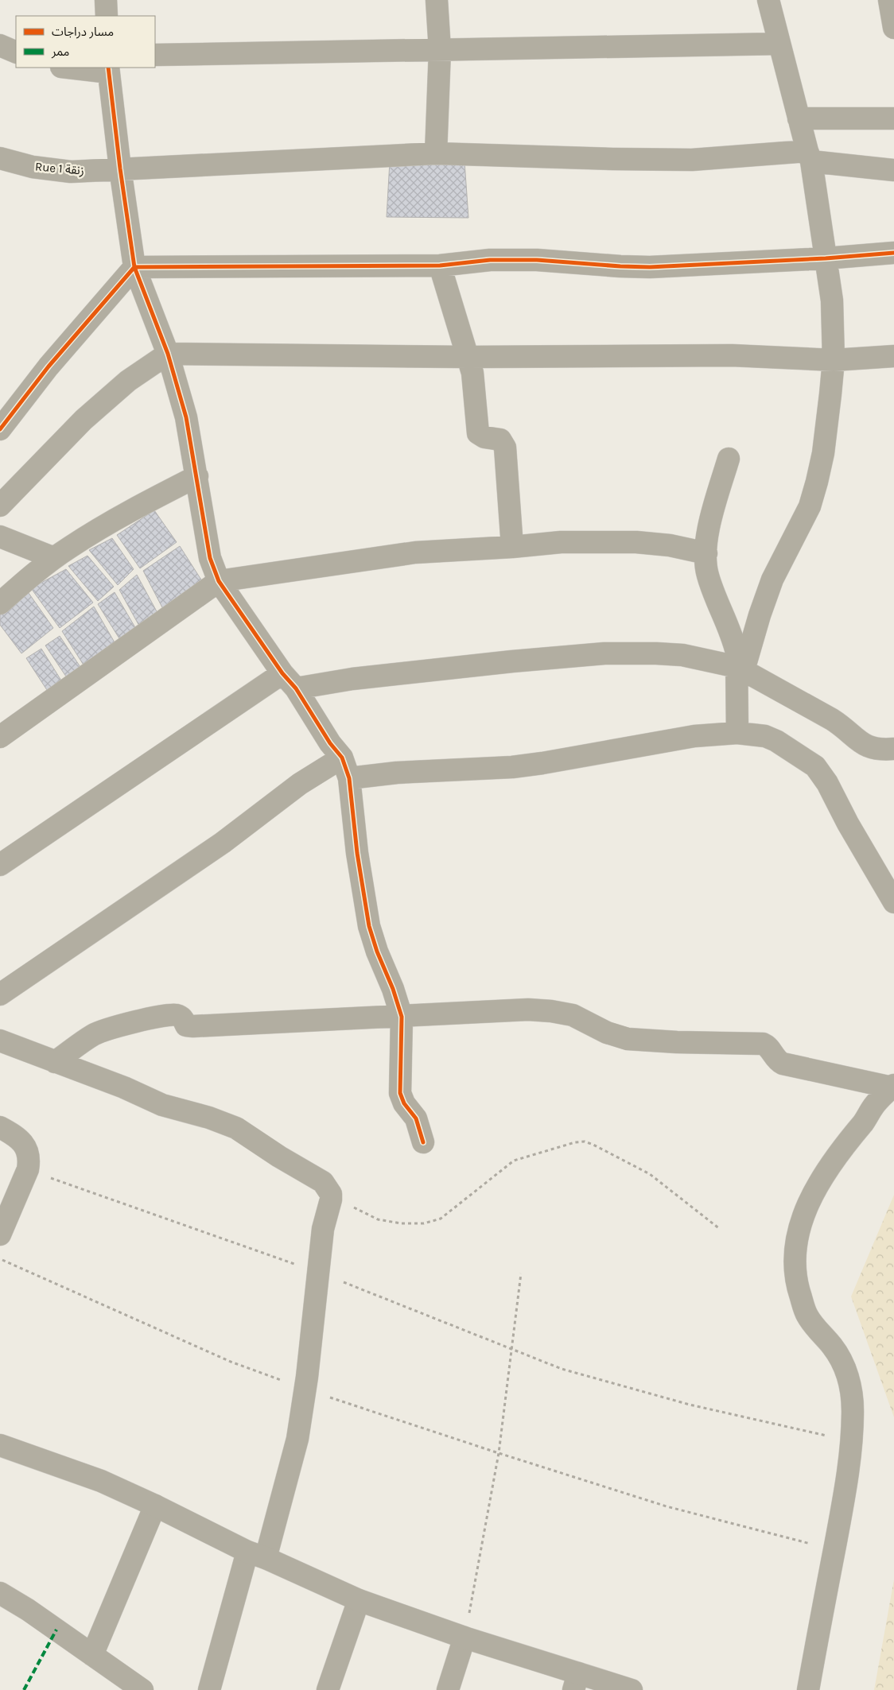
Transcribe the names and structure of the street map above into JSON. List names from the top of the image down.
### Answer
{
  "streets": {
    "street": ["Rue 1 زنقة"]
  },
  "legend": ["مسار دراجات", "ممر"]
}
